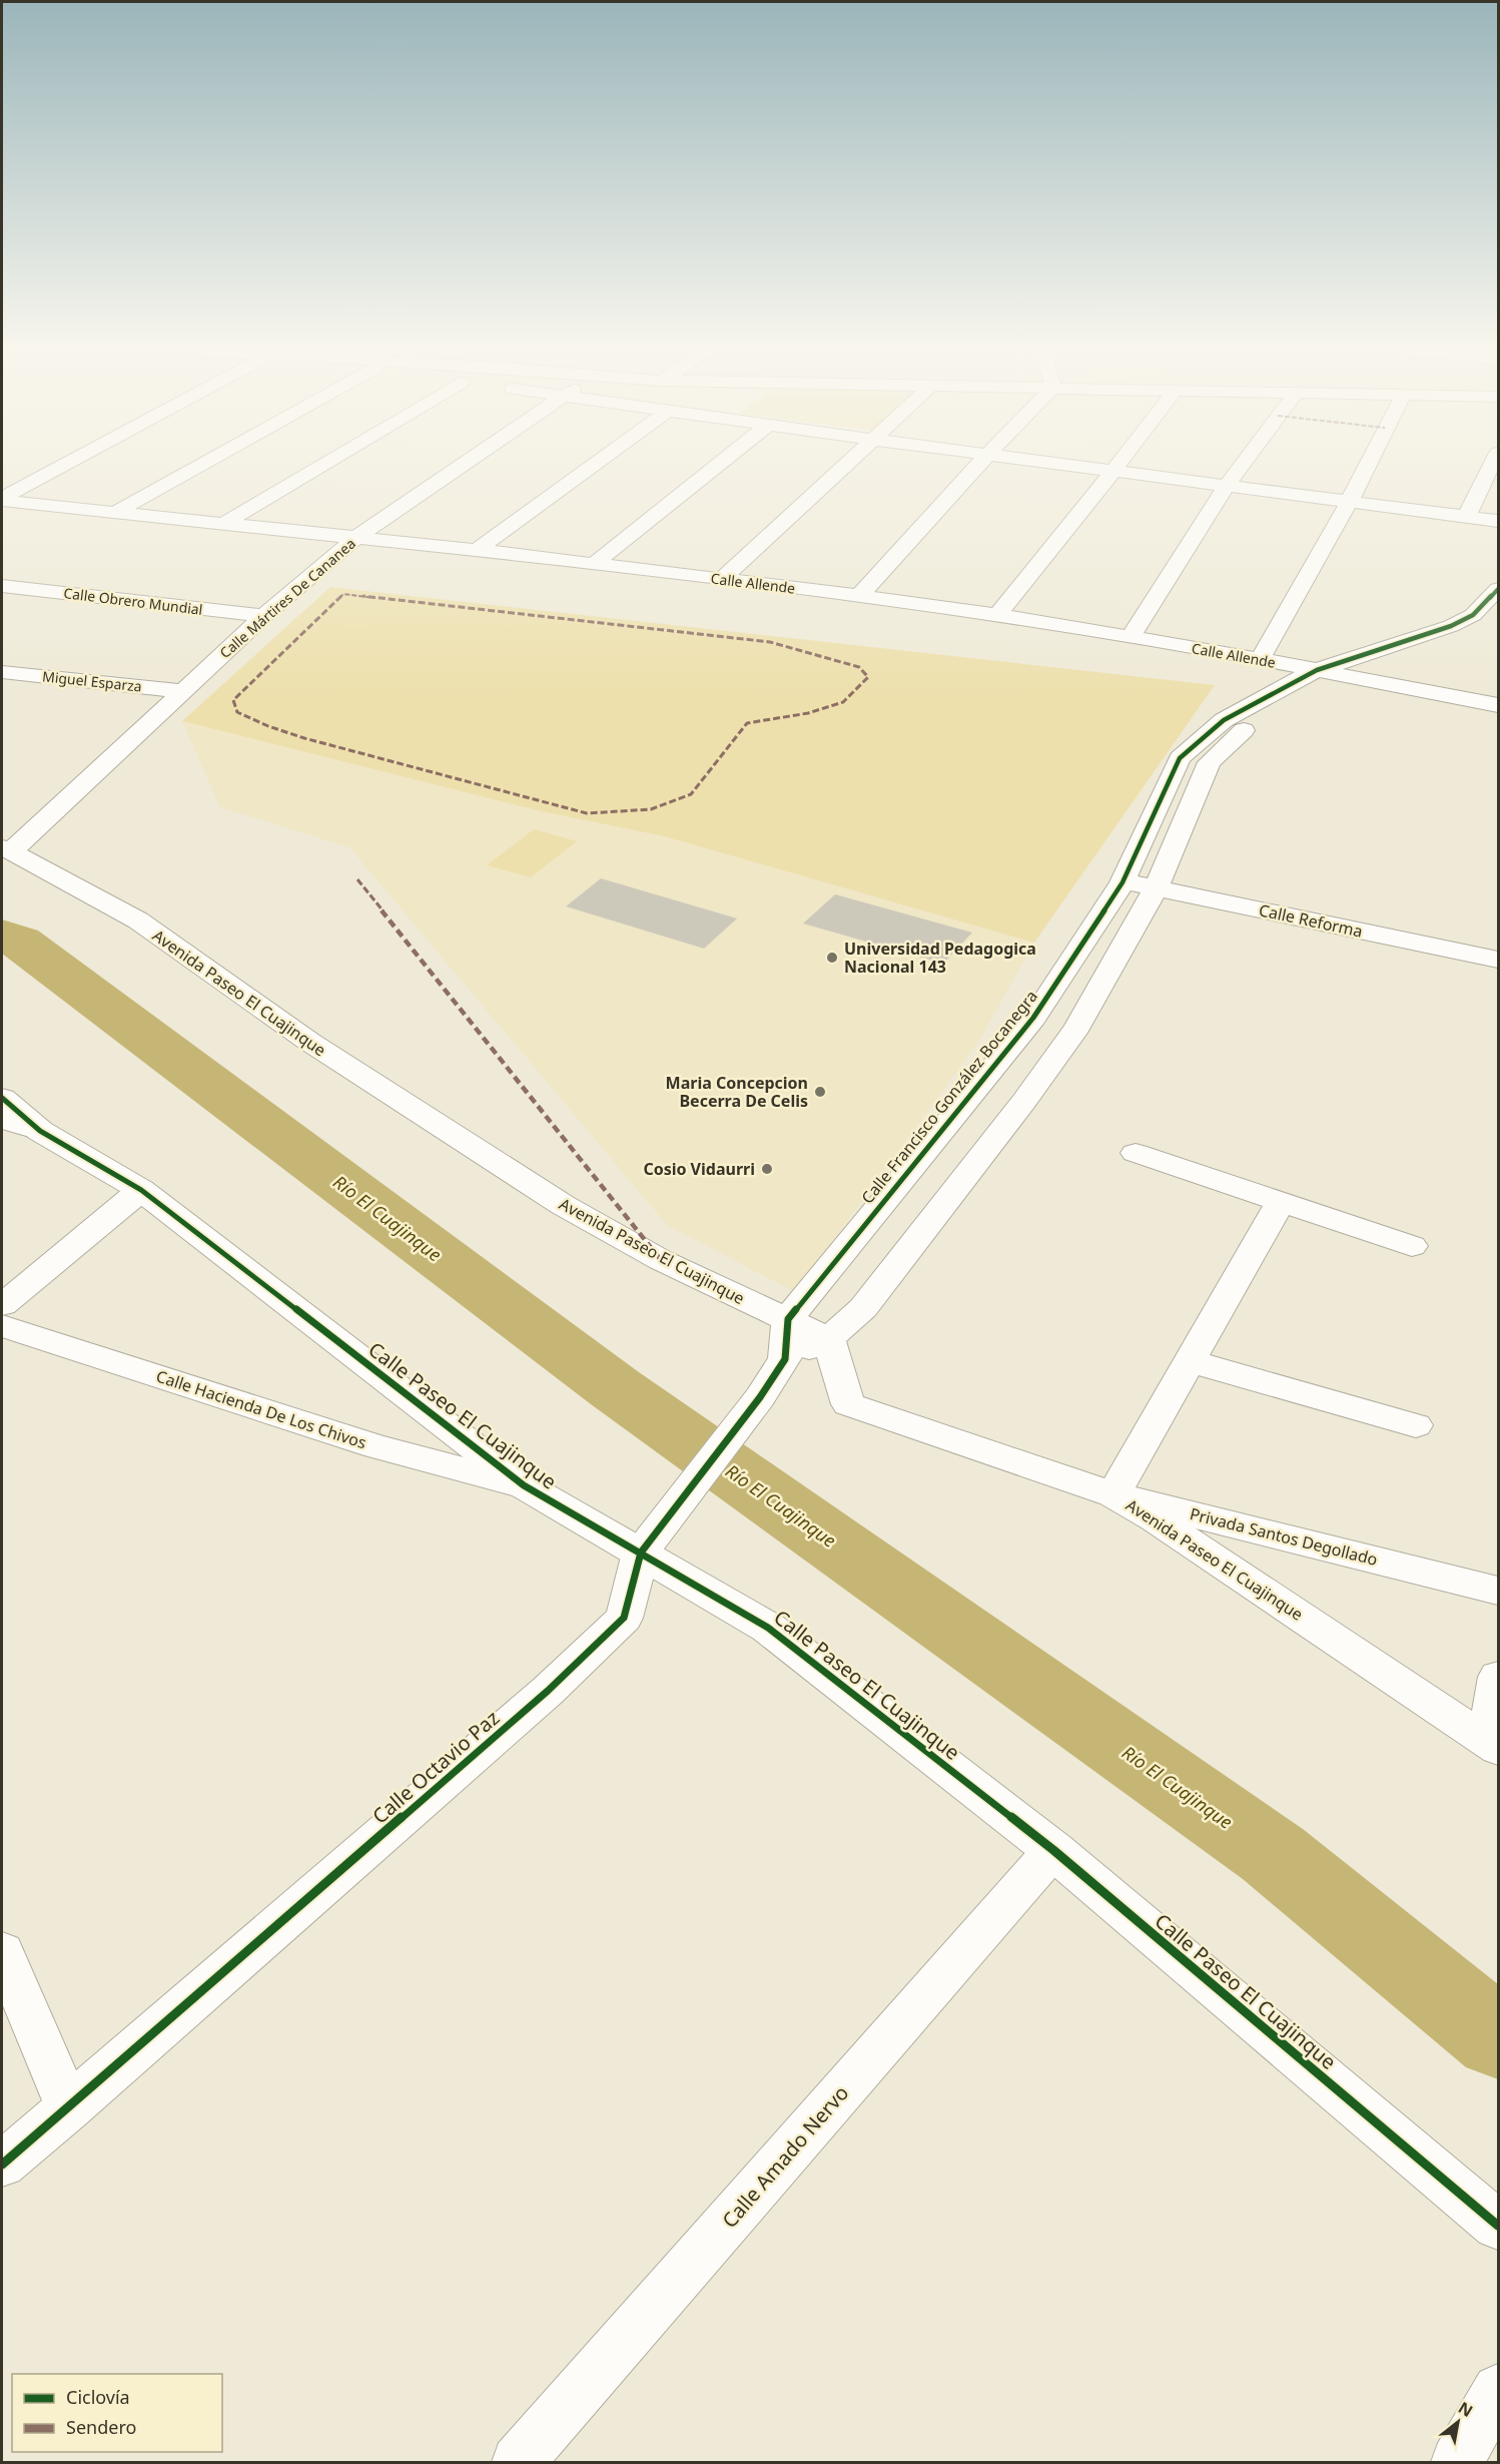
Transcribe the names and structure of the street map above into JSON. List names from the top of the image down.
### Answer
{
  "streets": {
    "street": [
      "Calle Allende",
      "Calle Mártires De Cananea",
      "Calle Obrero Mundial",
      "Miguel Esparza",
      "Calle Reforma",
      "Avenida Paseo El Cuajinque",
      "Calle Francisco González Bocanegra",
      "Calle Hacienda De Los Chivos",
      "Calle Paseo El Cuajinque",
      "Privada Santos Degollado",
      "Calle Octavio Paz",
      "Calle Amado Nervo"
    ]
  },
  "crossings": [
    ["Calle Allende", "Calle Mártires De Cananea"],
    ["Calle Allende", "Calle Francisco González Bocanegra"],
    ["Calle Mártires De Cananea", "Calle Obrero Mundial"],
    ["Calle Mártires De Cananea", "Miguel Esparza"],
    ["Calle Mártires De Cananea", "Avenida Paseo El Cuajinque"],
    ["Calle Reforma", "Calle Francisco González Bocanegra"],
    ["Avenida Paseo El Cuajinque", "Calle Francisco González Bocanegra"],
    ["Avenida Paseo El Cuajinque", "Privada Santos Degollado"],
    ["Avenida Paseo El Cuajinque", "Calle Octavio Paz"],
    ["Calle Francisco González Bocanegra", "Calle Octavio Paz"],
    ["Calle Hacienda De Los Chivos", "Calle Paseo El Cuajinque"],
    ["Calle Paseo El Cuajinque", "Calle Octavio Paz"],
    ["Calle Paseo El Cuajinque", "Calle Amado Nervo"]
  ],
  "water": ["Río El Cuajinque"],
  "places": ["Universidad Pedagogica Nacional 143", "Maria Concepcion Becerra De Celis", "Cosio Vidaurri"],
  "legend": ["Ciclovía", "Sendero"],
  "north": "top right"
}
